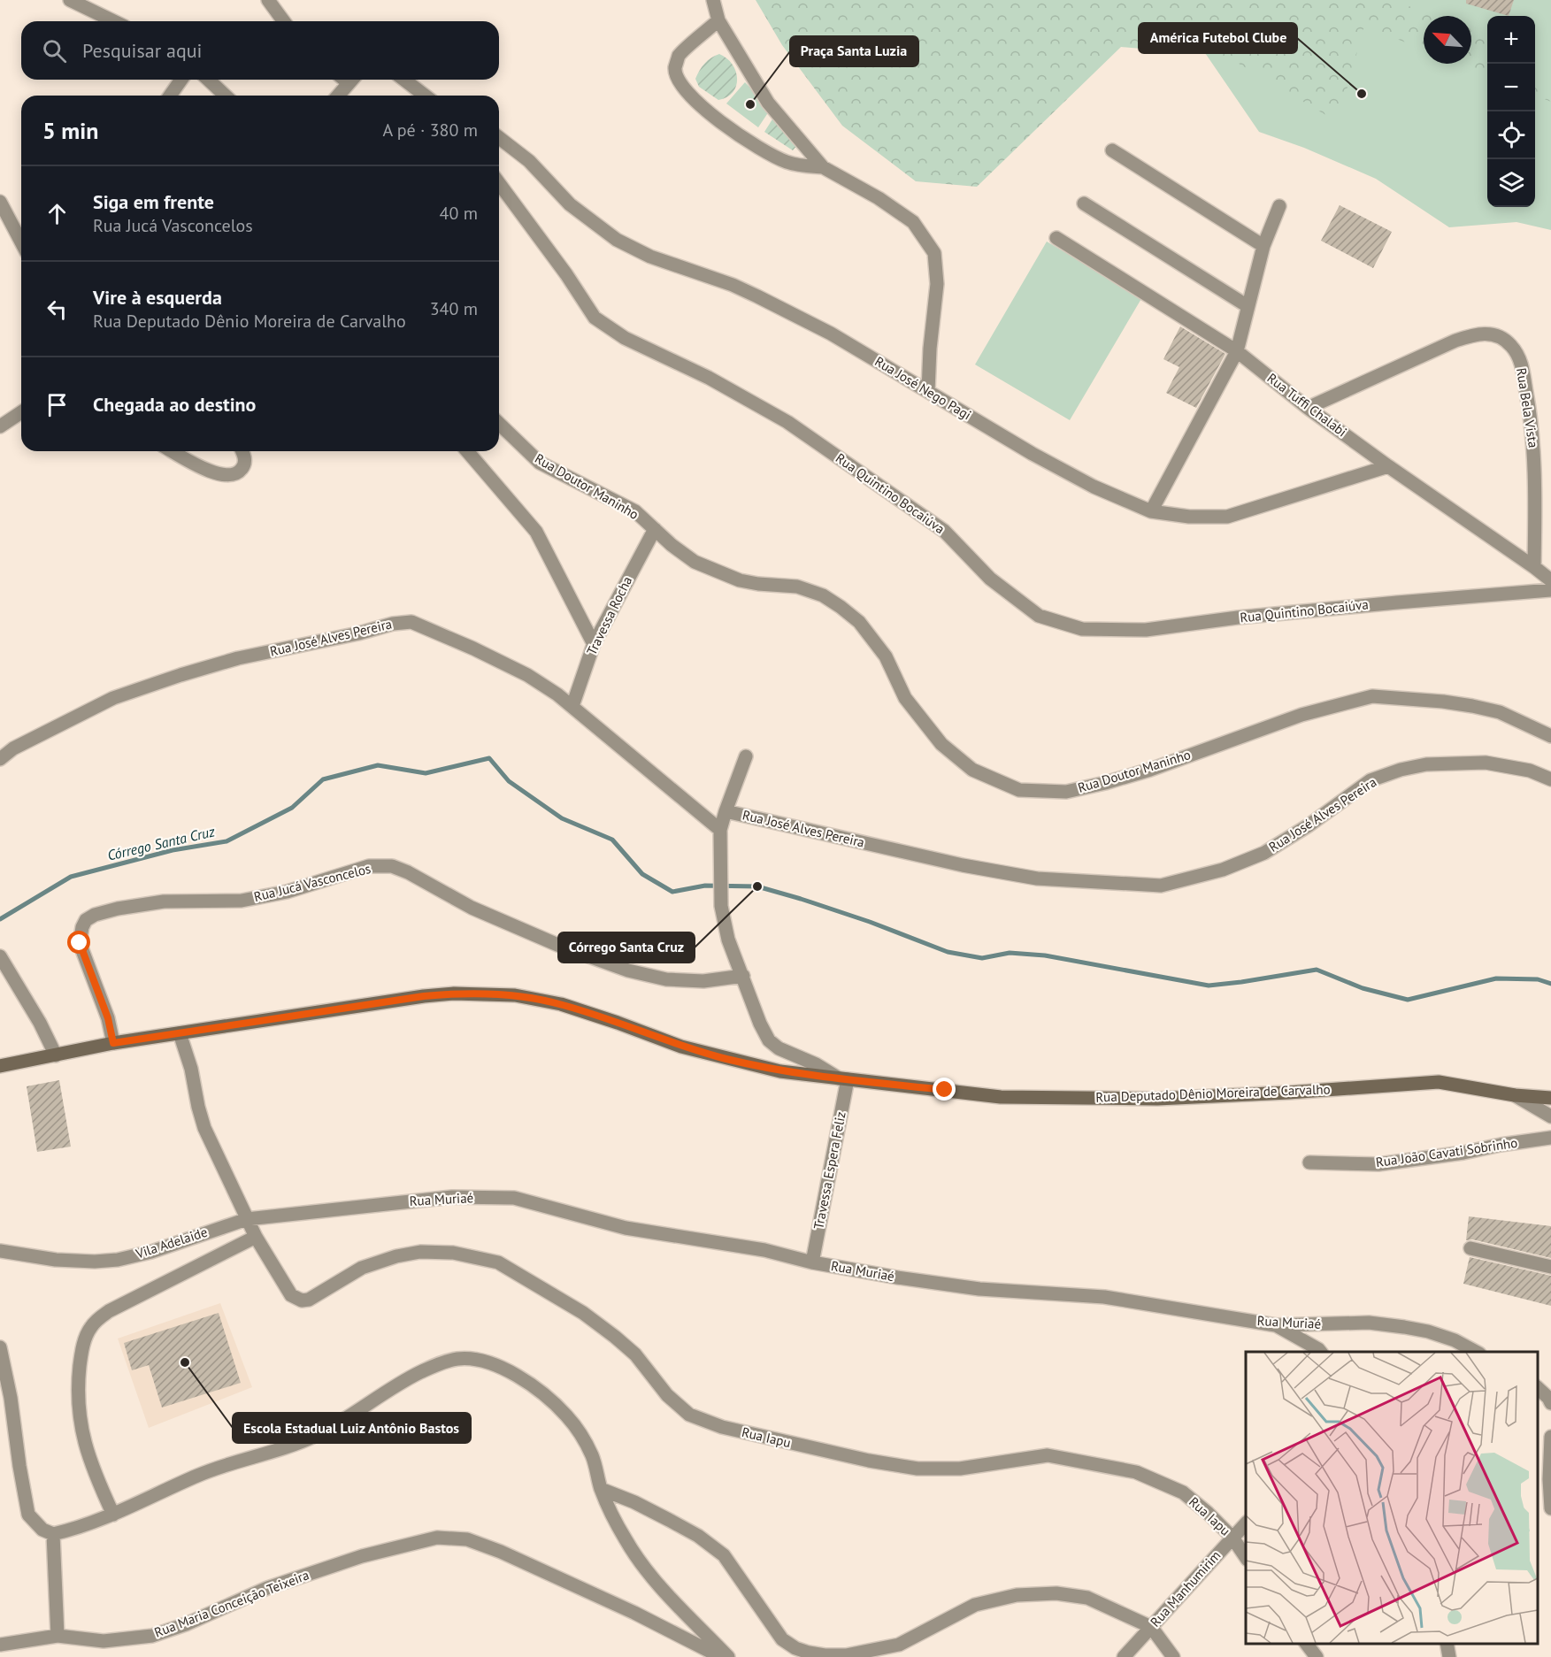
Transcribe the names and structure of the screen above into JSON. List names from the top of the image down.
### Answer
{
  "streets": {
    "street": [
      "Rua José Nego Pagi",
      "Rua Tuffi Chalabi",
      "Rua Bela Vista",
      "Rua Doutor Maninho",
      "Rua Quintino Bocaiúva",
      "Travessa Rocha",
      "Rua José Alves Pereira",
      "Rua Jucá Vasconcelos",
      "Rua Deputado Dênio Moreira de Carvalho",
      "Rua João Cavati Sobrinho",
      "Travessa Espera Feliz",
      "Rua Muriaé",
      "Vila Adelaide",
      "Rua Iapu",
      "Rua Manhumirim",
      "Rua Maria Conceição Teixeira"
    ]
  },
  "crossings": [
    ["Rua José Nego Pagi", "Rua Tuffi Chalabi"],
    ["Rua Tuffi Chalabi", "Rua Bela Vista"],
    ["Rua Doutor Maninho", "Travessa Rocha"],
    ["Travessa Rocha", "Rua José Alves Pereira"],
    ["Rua Jucá Vasconcelos", "Rua Deputado Dênio Moreira de Carvalho"],
    ["Rua Deputado Dênio Moreira de Carvalho", "Travessa Espera Feliz"],
    ["Travessa Espera Feliz", "Rua Muriaé"],
    ["Rua Muriaé", "Vila Adelaide"],
    ["Rua Iapu", "Rua Manhumirim"]
  ],
  "water": ["Córrego Santa Cruz"],
  "places": [
    "América Futebol Clube",
    "Praça Santa Luzia",
    "Córrego Santa Cruz",
    "Escola Estadual Luiz Antônio Bastos"
  ],
  "north": "top left",
  "page": {
    "map_buttons": ["+", "−"],
    "search": "Pesquisar aqui",
    "heading": ["5 min", "A pé · 380 m"],
    "list": [
      ["Siga em frente", "Rua Jucá Vasconcelos", "40 m"],
      ["Vire à esquerda", "Rua Deputado Dênio Moreira de Carvalho", "340 m"],
      "Chegada ao destino"
    ]
  }
}
